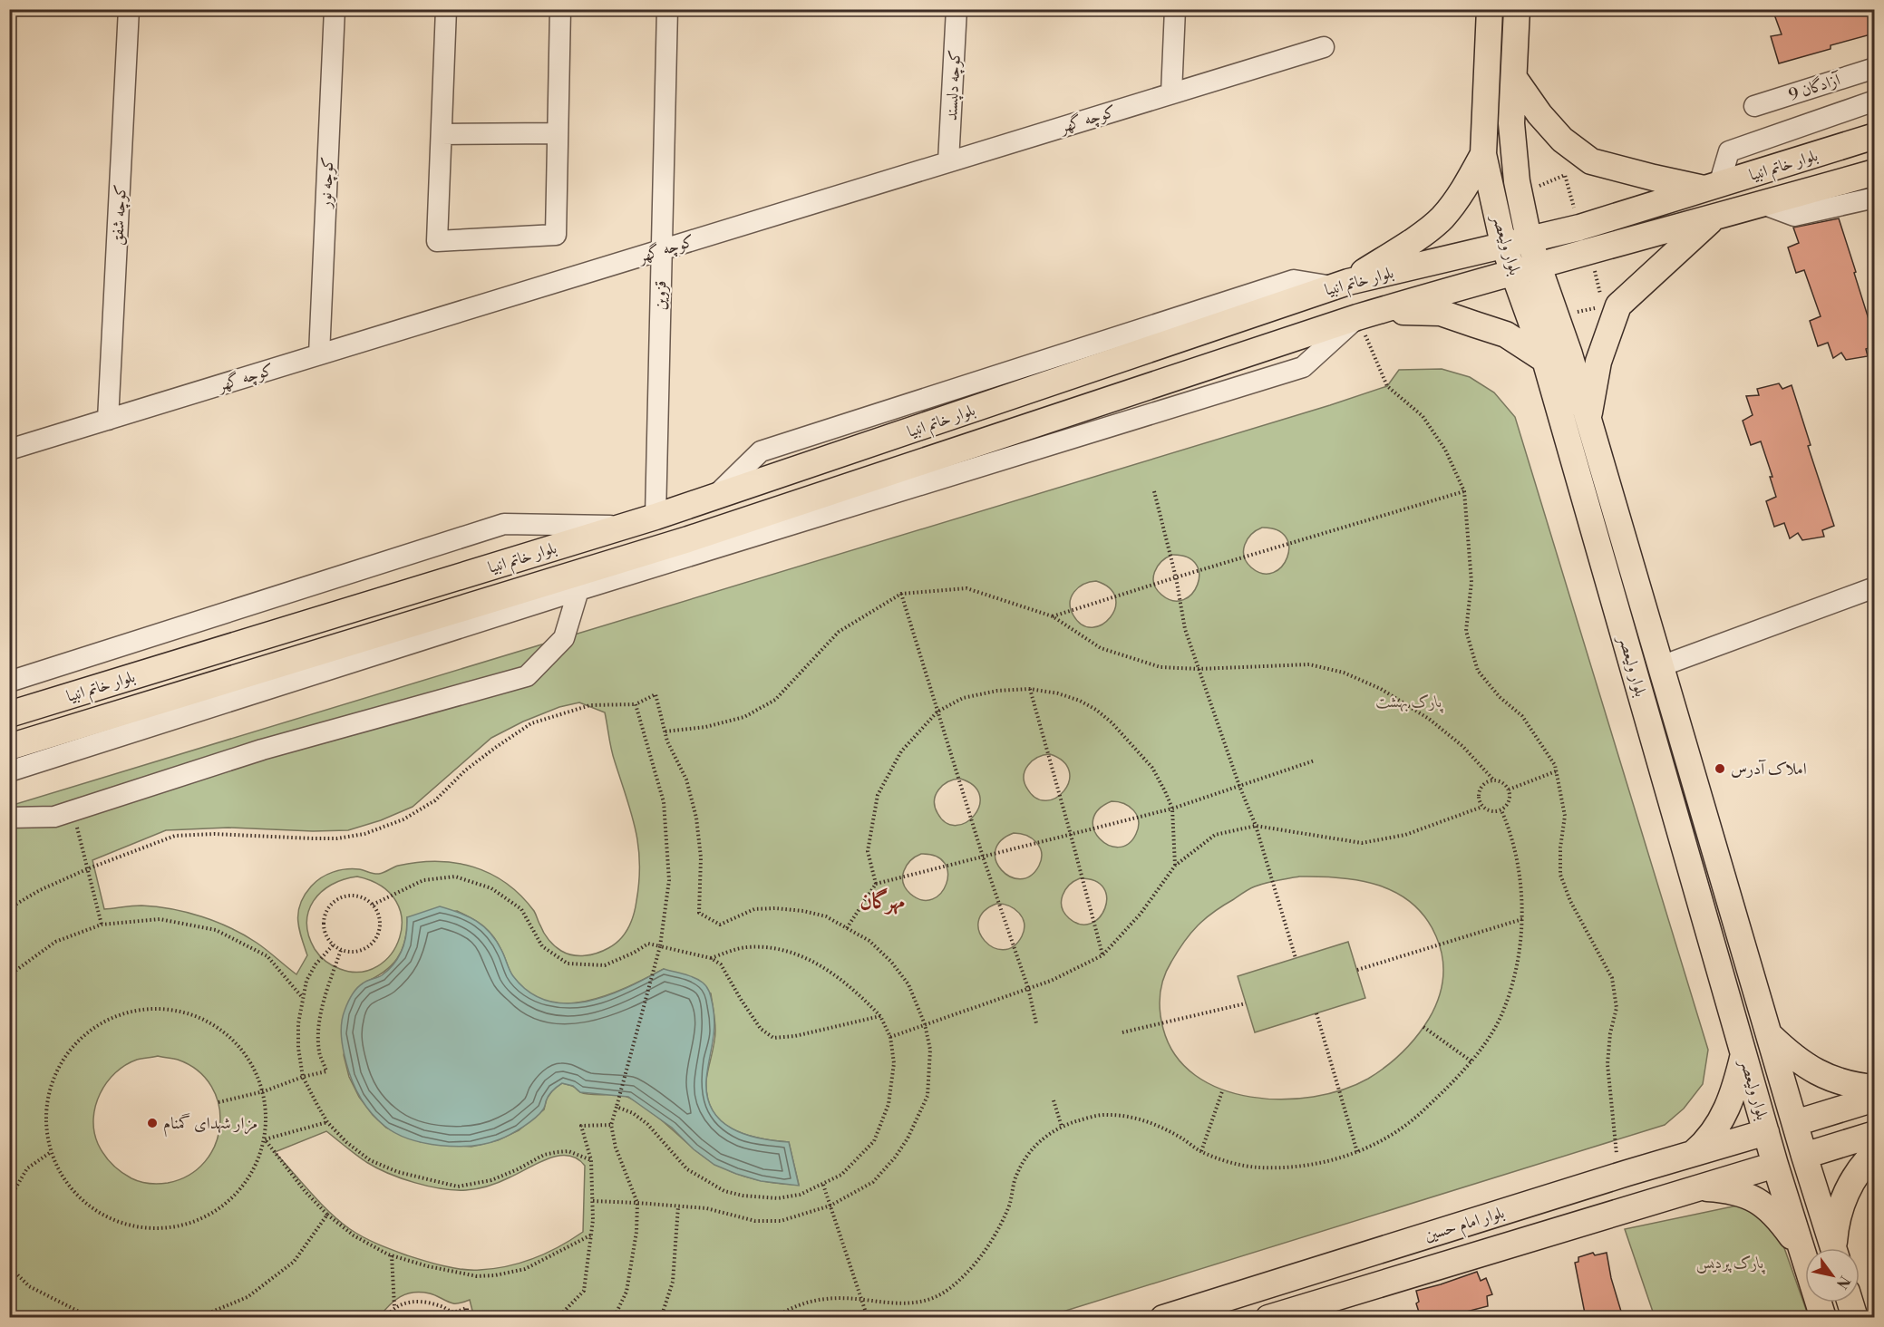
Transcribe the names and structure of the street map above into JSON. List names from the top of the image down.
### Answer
{
  "streets": {
    "main road": ["بلوار خاتم انبیا", "بلوار ولیعصر", "بلوار امام حسین"],
    "street": [
      "کوچه دلپسند",
      "آزادگان 9",
      "کوچه گهر",
      "کوچه نور",
      "کوچه شفق",
      "قزوین"
    ]
  },
  "crossings": [
    ["کوچه دلپسند", "کوچه گهر"],
    ["کوچه گهر", "کوچه نور"],
    ["کوچه گهر", "کوچه شفق"],
    ["کوچه گهر", "قزوین"],
    ["بلوار خاتم انبیا", "بلوار ولیعصر"],
    ["بلوار خاتم انبیا", "قزوین"],
    ["بلوار ولیعصر", "بلوار امام حسین"]
  ],
  "districts": ["مهرگان"],
  "parks": ["پارک بهشت", "پارک پردیس"],
  "places": ["املاک آدرس", "مزار شهدای گمنام"],
  "north": "bottom right"
}
